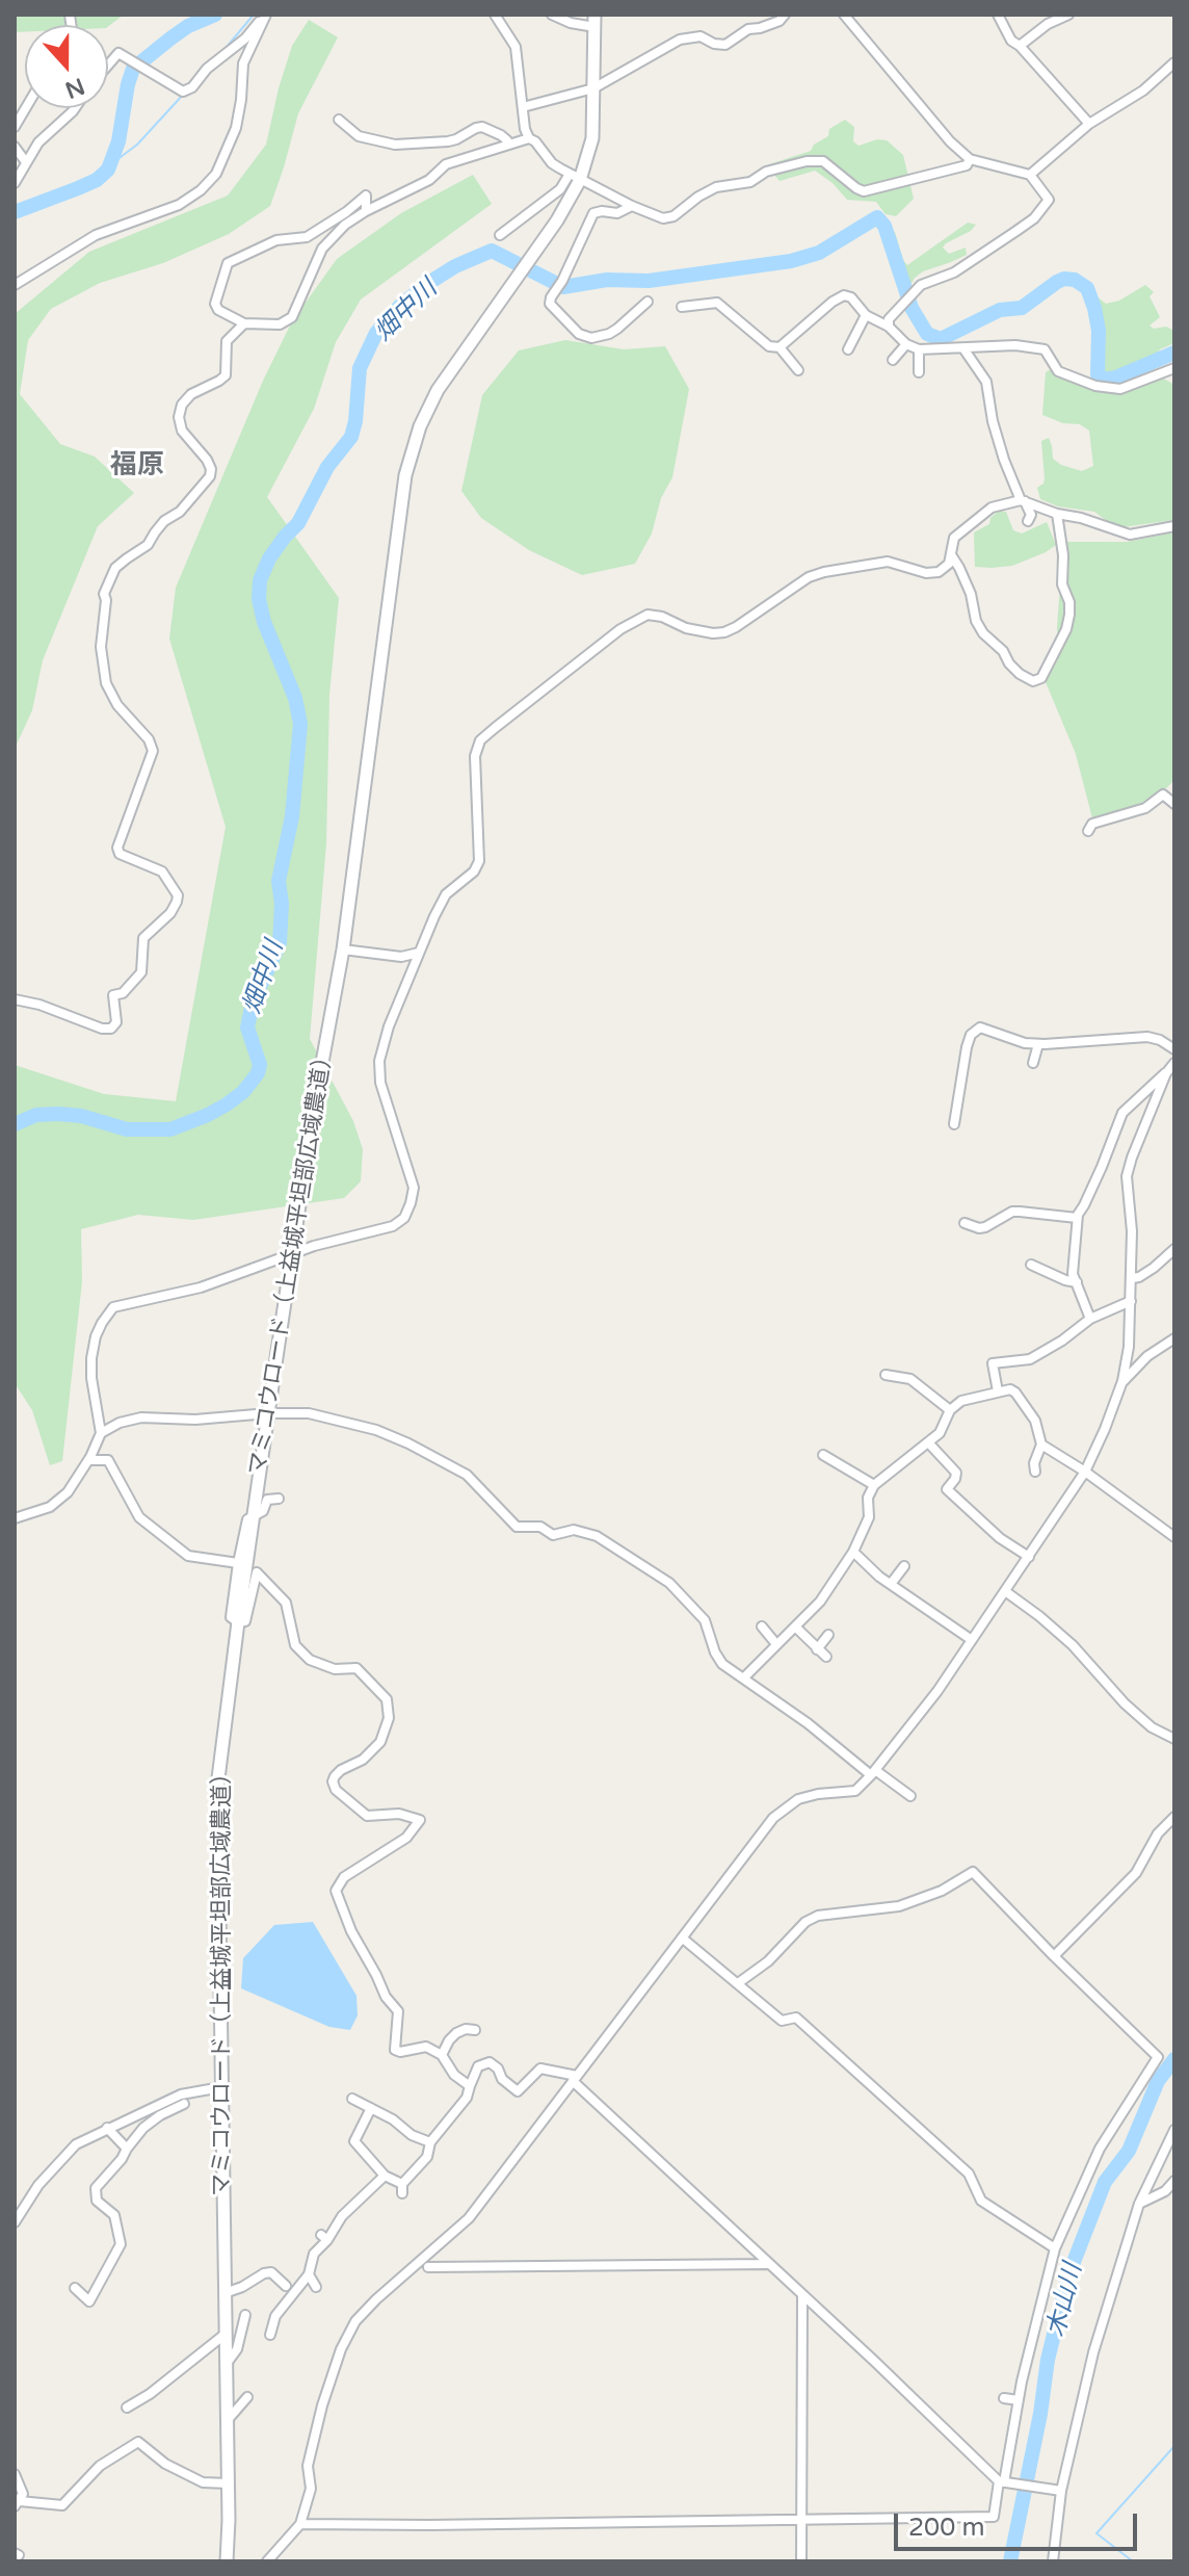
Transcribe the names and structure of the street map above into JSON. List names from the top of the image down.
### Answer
{
  "streets": {
    "street": ["マミコウロード（上益城平坦部広域農道）"]
  },
  "districts": ["福原"],
  "water": ["畑中川", "木山川"],
  "scale_bar": "200 m",
  "north": "bottom"
}
